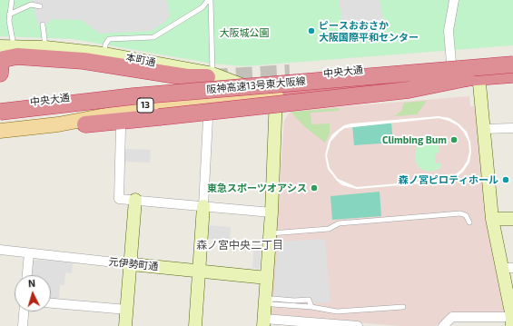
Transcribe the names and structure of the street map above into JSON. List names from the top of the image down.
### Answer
{
  "streets": {
    "highway": ["阪神高速13号東大阪線", "13"],
    "main road": ["中央大通"],
    "street": ["本町通", "元伊勢町通"]
  },
  "crossings": [
    ["本町通", "中央大通"],
    ["中央大通", "阪神高速13号東大阪線"]
  ],
  "districts": ["森ノ宮中央二丁目"],
  "parks": ["大阪城公園"],
  "places": [
    "ピースおおさか 大阪国際平和センター",
    "Climbing Bum",
    "森ノ宮ピロティホール",
    "東急スポーツオアシス"
  ],
  "north": "top"
}
